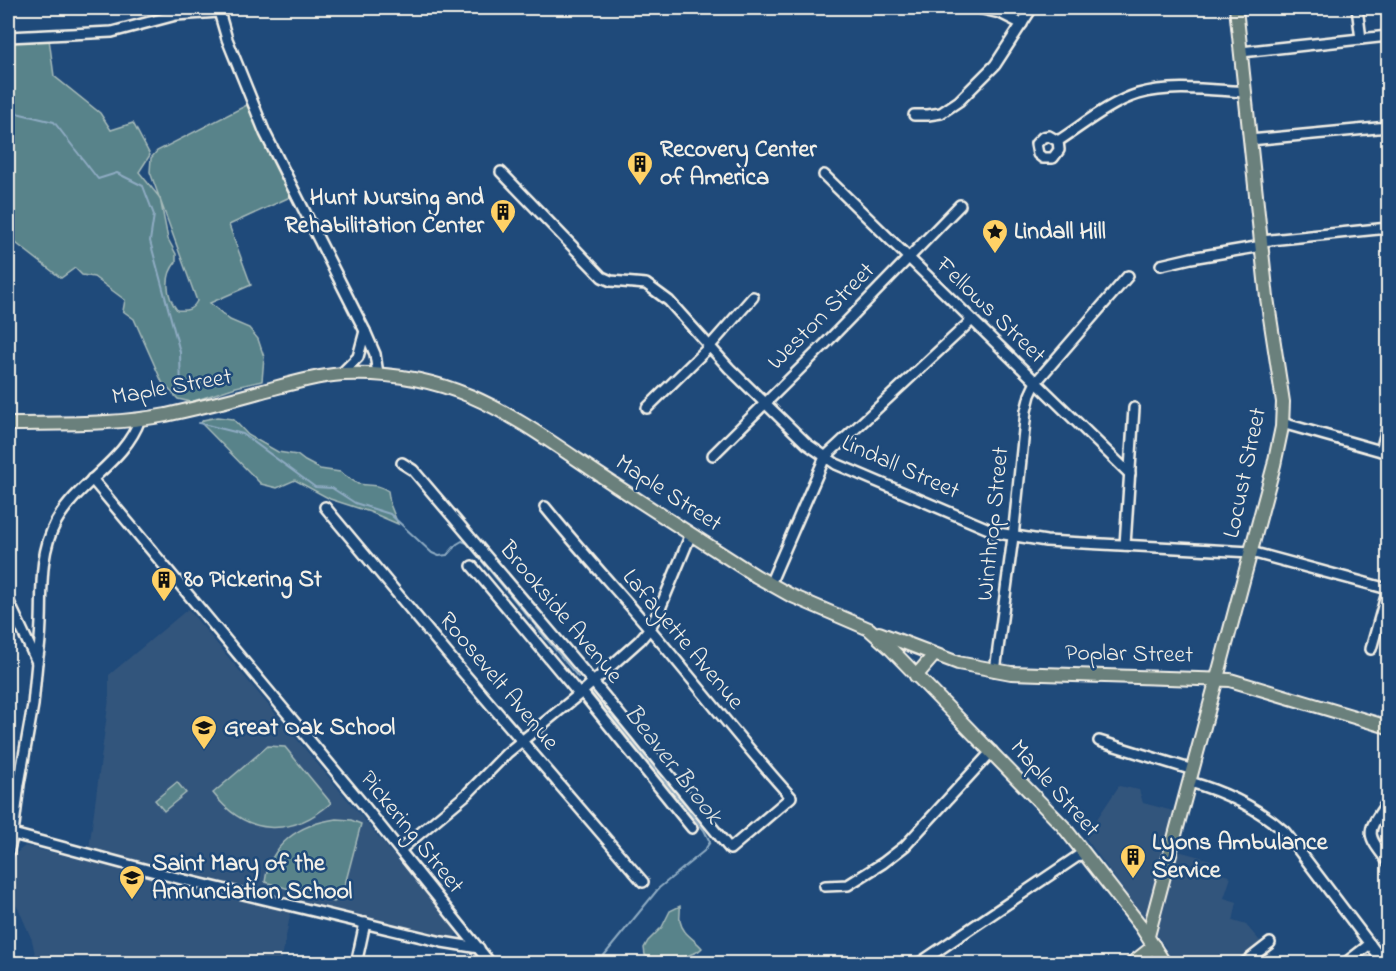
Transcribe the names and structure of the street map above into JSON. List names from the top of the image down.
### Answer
{
  "streets": {
    "main road": ["Maple Street", "Locust Street", "Poplar Street"],
    "street": [
      "Fellows Street",
      "Weston Street",
      "Lindall Street",
      "Winthrop Street",
      "Brookside Avenue",
      "Lafayette Avenue",
      "Roosevelt Avenue",
      "Pickering Street"
    ]
  },
  "crossings": [
    ["Fellows Street", "Weston Street"],
    ["Fellows Street", "Winthrop Street"],
    ["Weston Street", "Lindall Street"],
    ["Maple Street", "Locust Street"],
    ["Maple Street", "Poplar Street"],
    ["Lindall Street", "Locust Street"],
    ["Lindall Street", "Winthrop Street"],
    ["Locust Street", "Poplar Street"],
    ["Winthrop Street", "Poplar Street"],
    ["Brookside Avenue", "Lafayette Avenue"]
  ],
  "water": ["Beaver Brook"],
  "places": {
    "building": [
      "Recovery Center of America",
      "Hunt Nursing and Rehabilitation Center",
      "80 Pickering St",
      "Lyons Ambulance Service"
    ],
    "place": ["Lindall Hill"],
    "school or university": ["Great Oak School", "Saint Mary of the Annunciation School"]
  }
}
